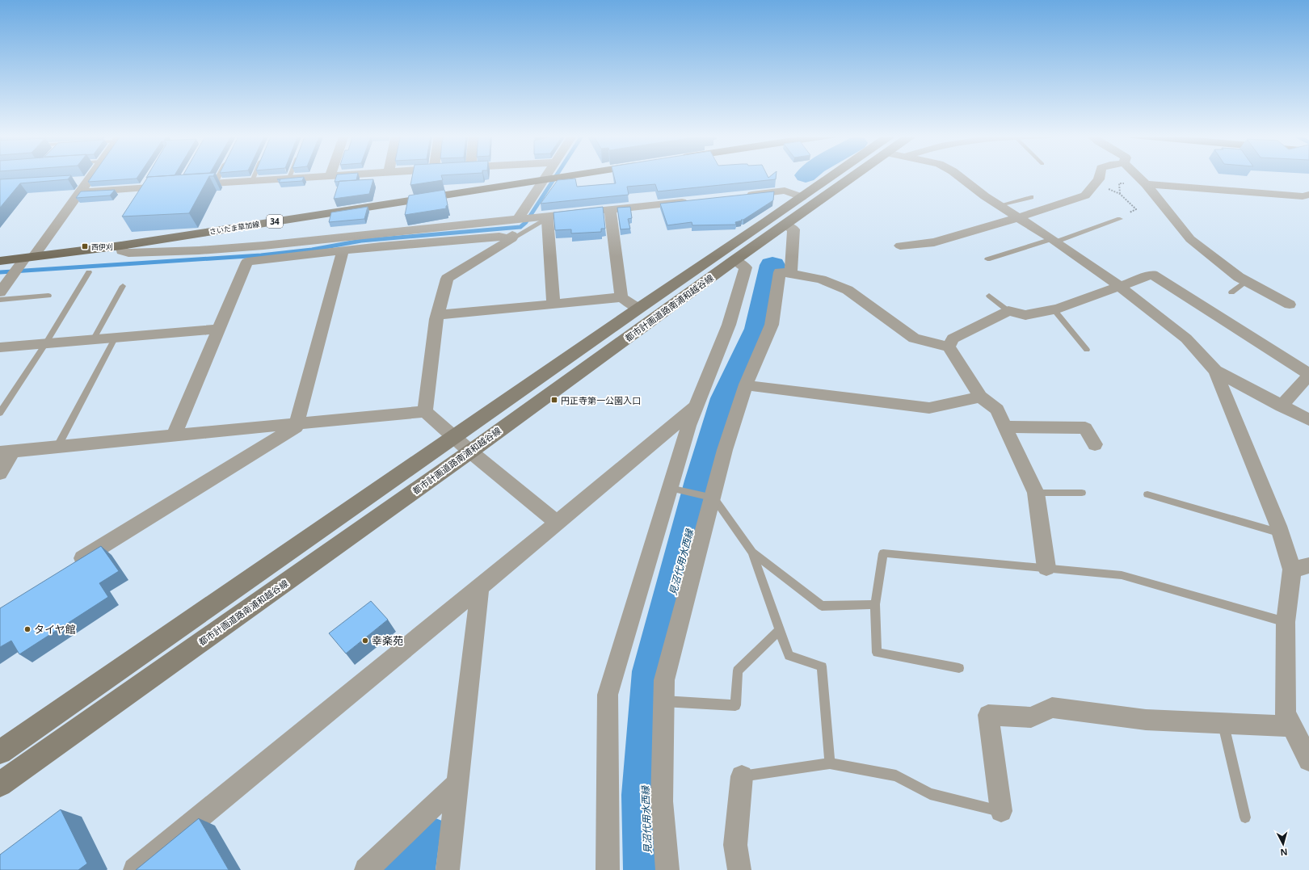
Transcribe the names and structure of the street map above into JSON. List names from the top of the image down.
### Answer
{
  "streets": {
    "main road": ["34", "さいたま草加線"],
    "street": ["都市計画道路南浦和越谷線"]
  },
  "water": ["見沼代用水西縁"],
  "places": {
    "transit": ["西伊刈", "円正寺第一公園入口"],
    "other": ["タイヤ館", "幸楽苑"]
  },
  "north": "bottom"
}
